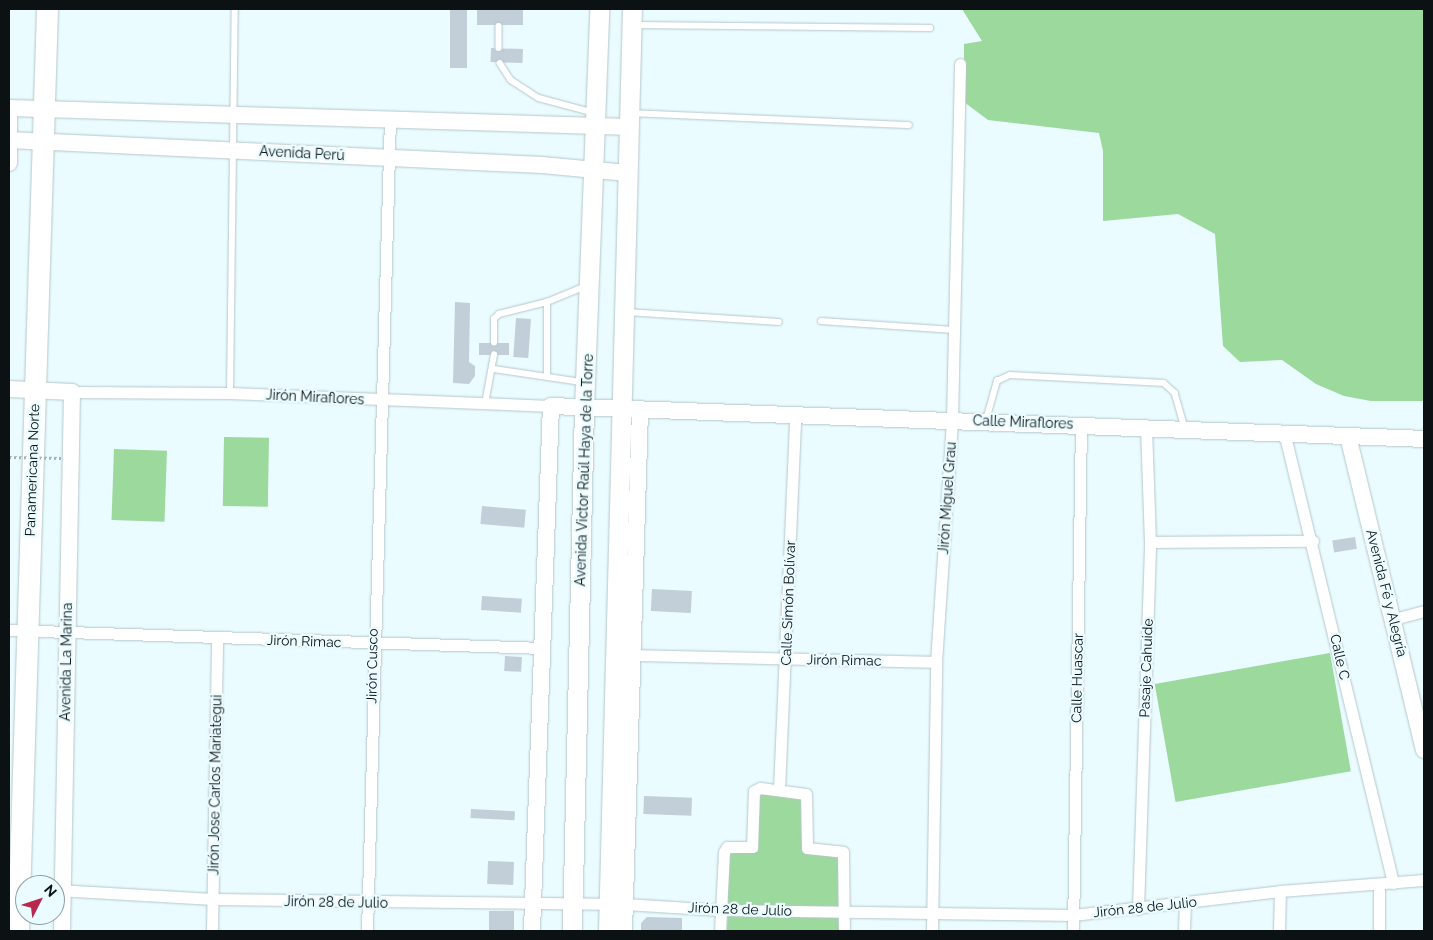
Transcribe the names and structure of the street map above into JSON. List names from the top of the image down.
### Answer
{
  "streets": {
    "highway": ["Panamericana Norte"],
    "main road": [
      "Avenida Perú",
      "Jirón Miraflores",
      "Calle Miraflores",
      "Avenida Victor Raúl Haya de la Torre",
      "Avenida Fé y Alegría",
      "Avenida La Marina"
    ],
    "street": [
      "Jirón Miguel Grau",
      "Calle Simón Bolívar",
      "Jirón Rimac",
      "Calle C",
      "Jirón Cusco",
      "Pasaje Cahuide",
      "Calle Huascar",
      "Jirón Jose Carlos Mariategui",
      "Jirón 28 de Julio"
    ]
  },
  "crossings": [
    ["Avenida Perú", "Panamericana Norte"],
    ["Avenida Perú", "Avenida Victor Raúl Haya de la Torre"],
    ["Avenida Perú", "Jirón Cusco"],
    ["Jirón Miraflores", "Calle Miraflores"],
    ["Jirón Miraflores", "Panamericana Norte"],
    ["Jirón Miraflores", "Avenida Victor Raúl Haya de la Torre"],
    ["Jirón Miraflores", "Avenida La Marina"],
    ["Jirón Miraflores", "Jirón Cusco"],
    ["Calle Miraflores", "Jirón Miguel Grau"],
    ["Calle Miraflores", "Avenida Fé y Alegría"],
    ["Calle Miraflores", "Calle Simón Bolívar"],
    ["Calle Miraflores", "Calle C"],
    ["Calle Miraflores", "Pasaje Cahuide"],
    ["Calle Miraflores", "Calle Huascar"],
    ["Panamericana Norte", "Jirón Rimac"],
    ["Avenida Victor Raúl Haya de la Torre", "Jirón 28 de Julio"],
    ["Jirón Miguel Grau", "Jirón Rimac"],
    ["Jirón Miguel Grau", "Jirón 28 de Julio"],
    ["Calle Simón Bolívar", "Jirón Rimac"],
    ["Jirón Rimac", "Avenida La Marina"],
    ["Jirón Rimac", "Jirón Cusco"],
    ["Jirón Rimac", "Jirón Jose Carlos Mariategui"],
    ["Calle C", "Jirón 28 de Julio"],
    ["Jirón Cusco", "Jirón 28 de Julio"],
    ["Pasaje Cahuide", "Jirón 28 de Julio"],
    ["Calle Huascar", "Jirón 28 de Julio"],
    ["Jirón Jose Carlos Mariategui", "Jirón 28 de Julio"]
  ],
  "north": "top right"
}
